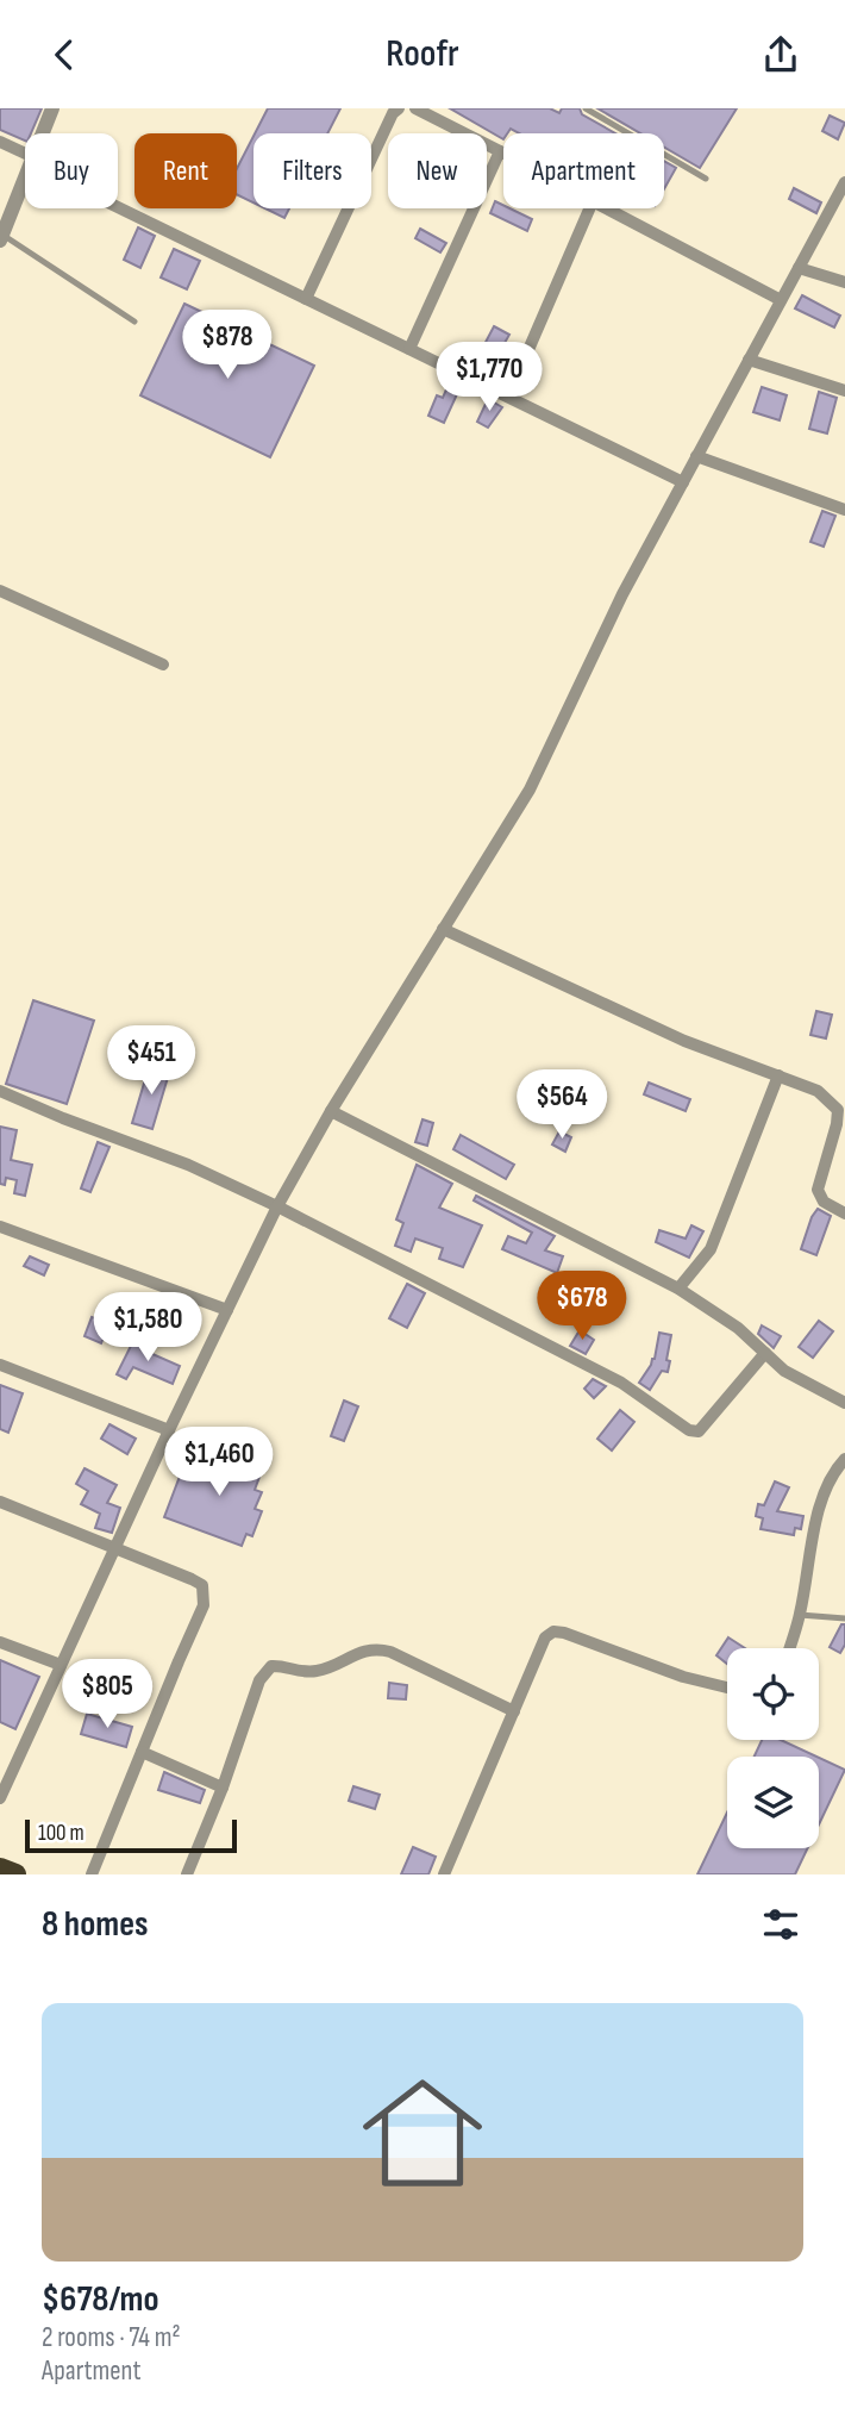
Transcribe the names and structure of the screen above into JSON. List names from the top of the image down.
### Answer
{
  "scale_bar": "100 m",
  "page": {
    "header": "Roofr",
    "chip": [
      "Buy",
      "Rent",
      "Filters",
      "New",
      "Apartment"
    ],
    "price": [
      "$878",
      "$1,770",
      "$451",
      "$564",
      "$678",
      "$1,580",
      "$1,460",
      "$805"
    ],
    "scale": "100 m",
    "heading": "8 homes",
    "list": [
      {
        "name": "$678/mo",
        "note": "2 rooms · 74 m² · Apartment"
      }
    ]
  }
}
